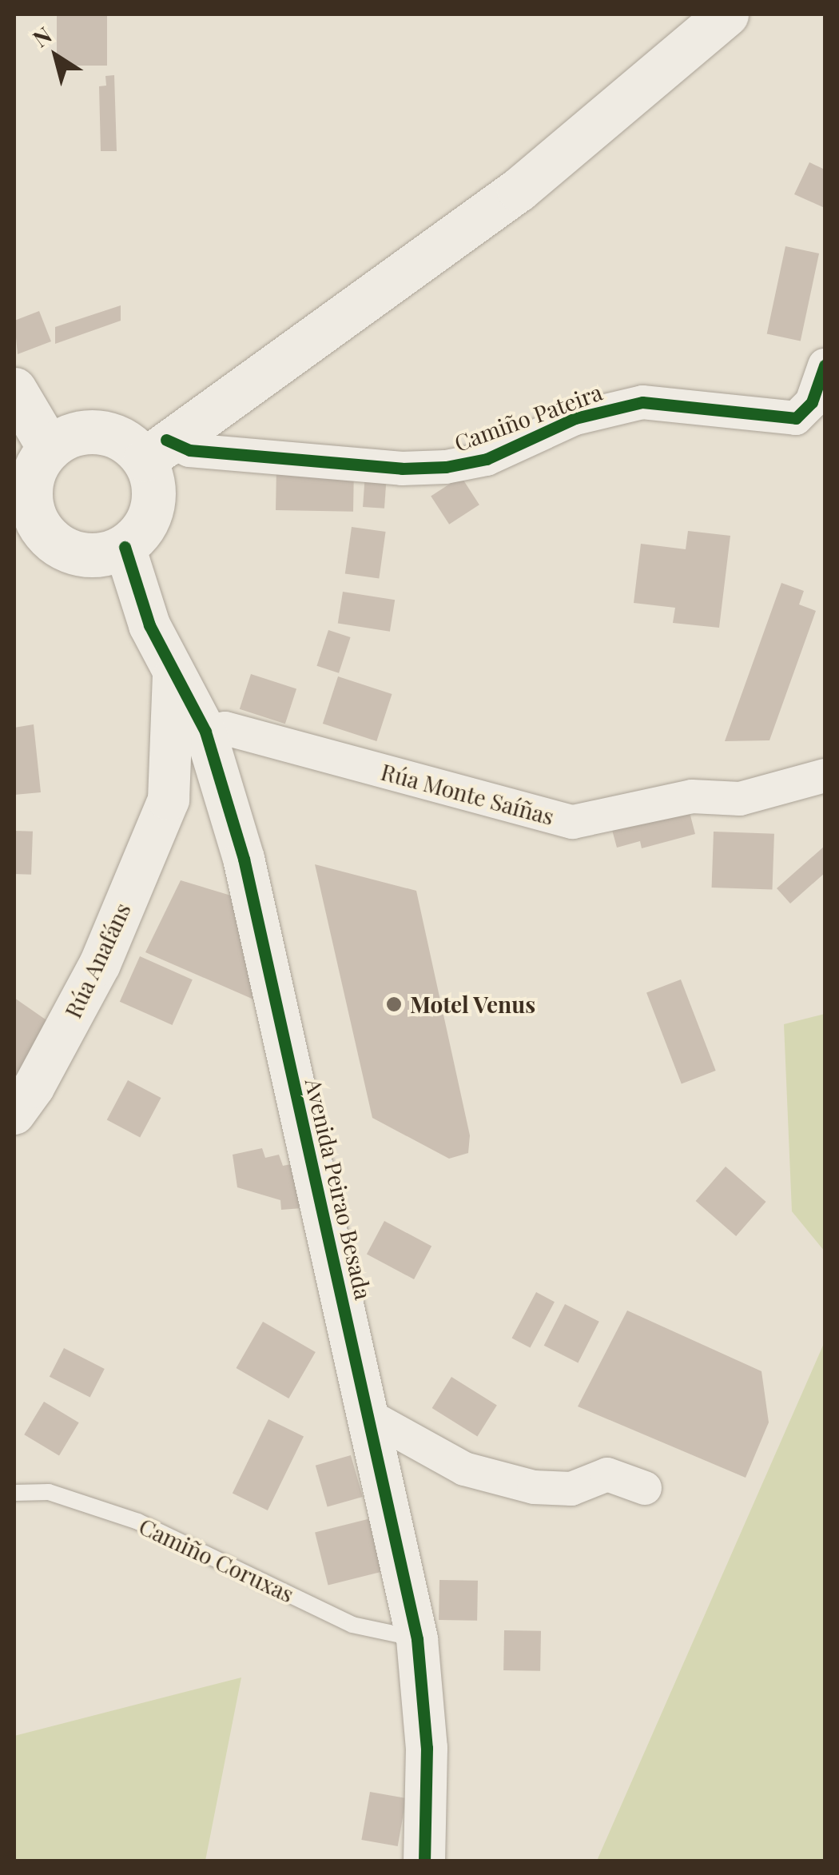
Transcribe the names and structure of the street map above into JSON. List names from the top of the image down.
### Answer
{
  "streets": {
    "street": [
      "Camiño Pateira",
      "Rúa Monte Saíñas",
      "Rúa Anafáns",
      "Avenida Peirao Besada"
    ],
    "lane": ["Camiño Coruxas"]
  },
  "crossings": [
    ["Camiño Pateira", "Avenida Peirao Besada"],
    ["Rúa Monte Saíñas", "Avenida Peirao Besada"],
    ["Rúa Anafáns", "Avenida Peirao Besada"],
    ["Avenida Peirao Besada", "Camiño Coruxas"]
  ],
  "places": ["Motel Venus"],
  "north": "top left"
}
